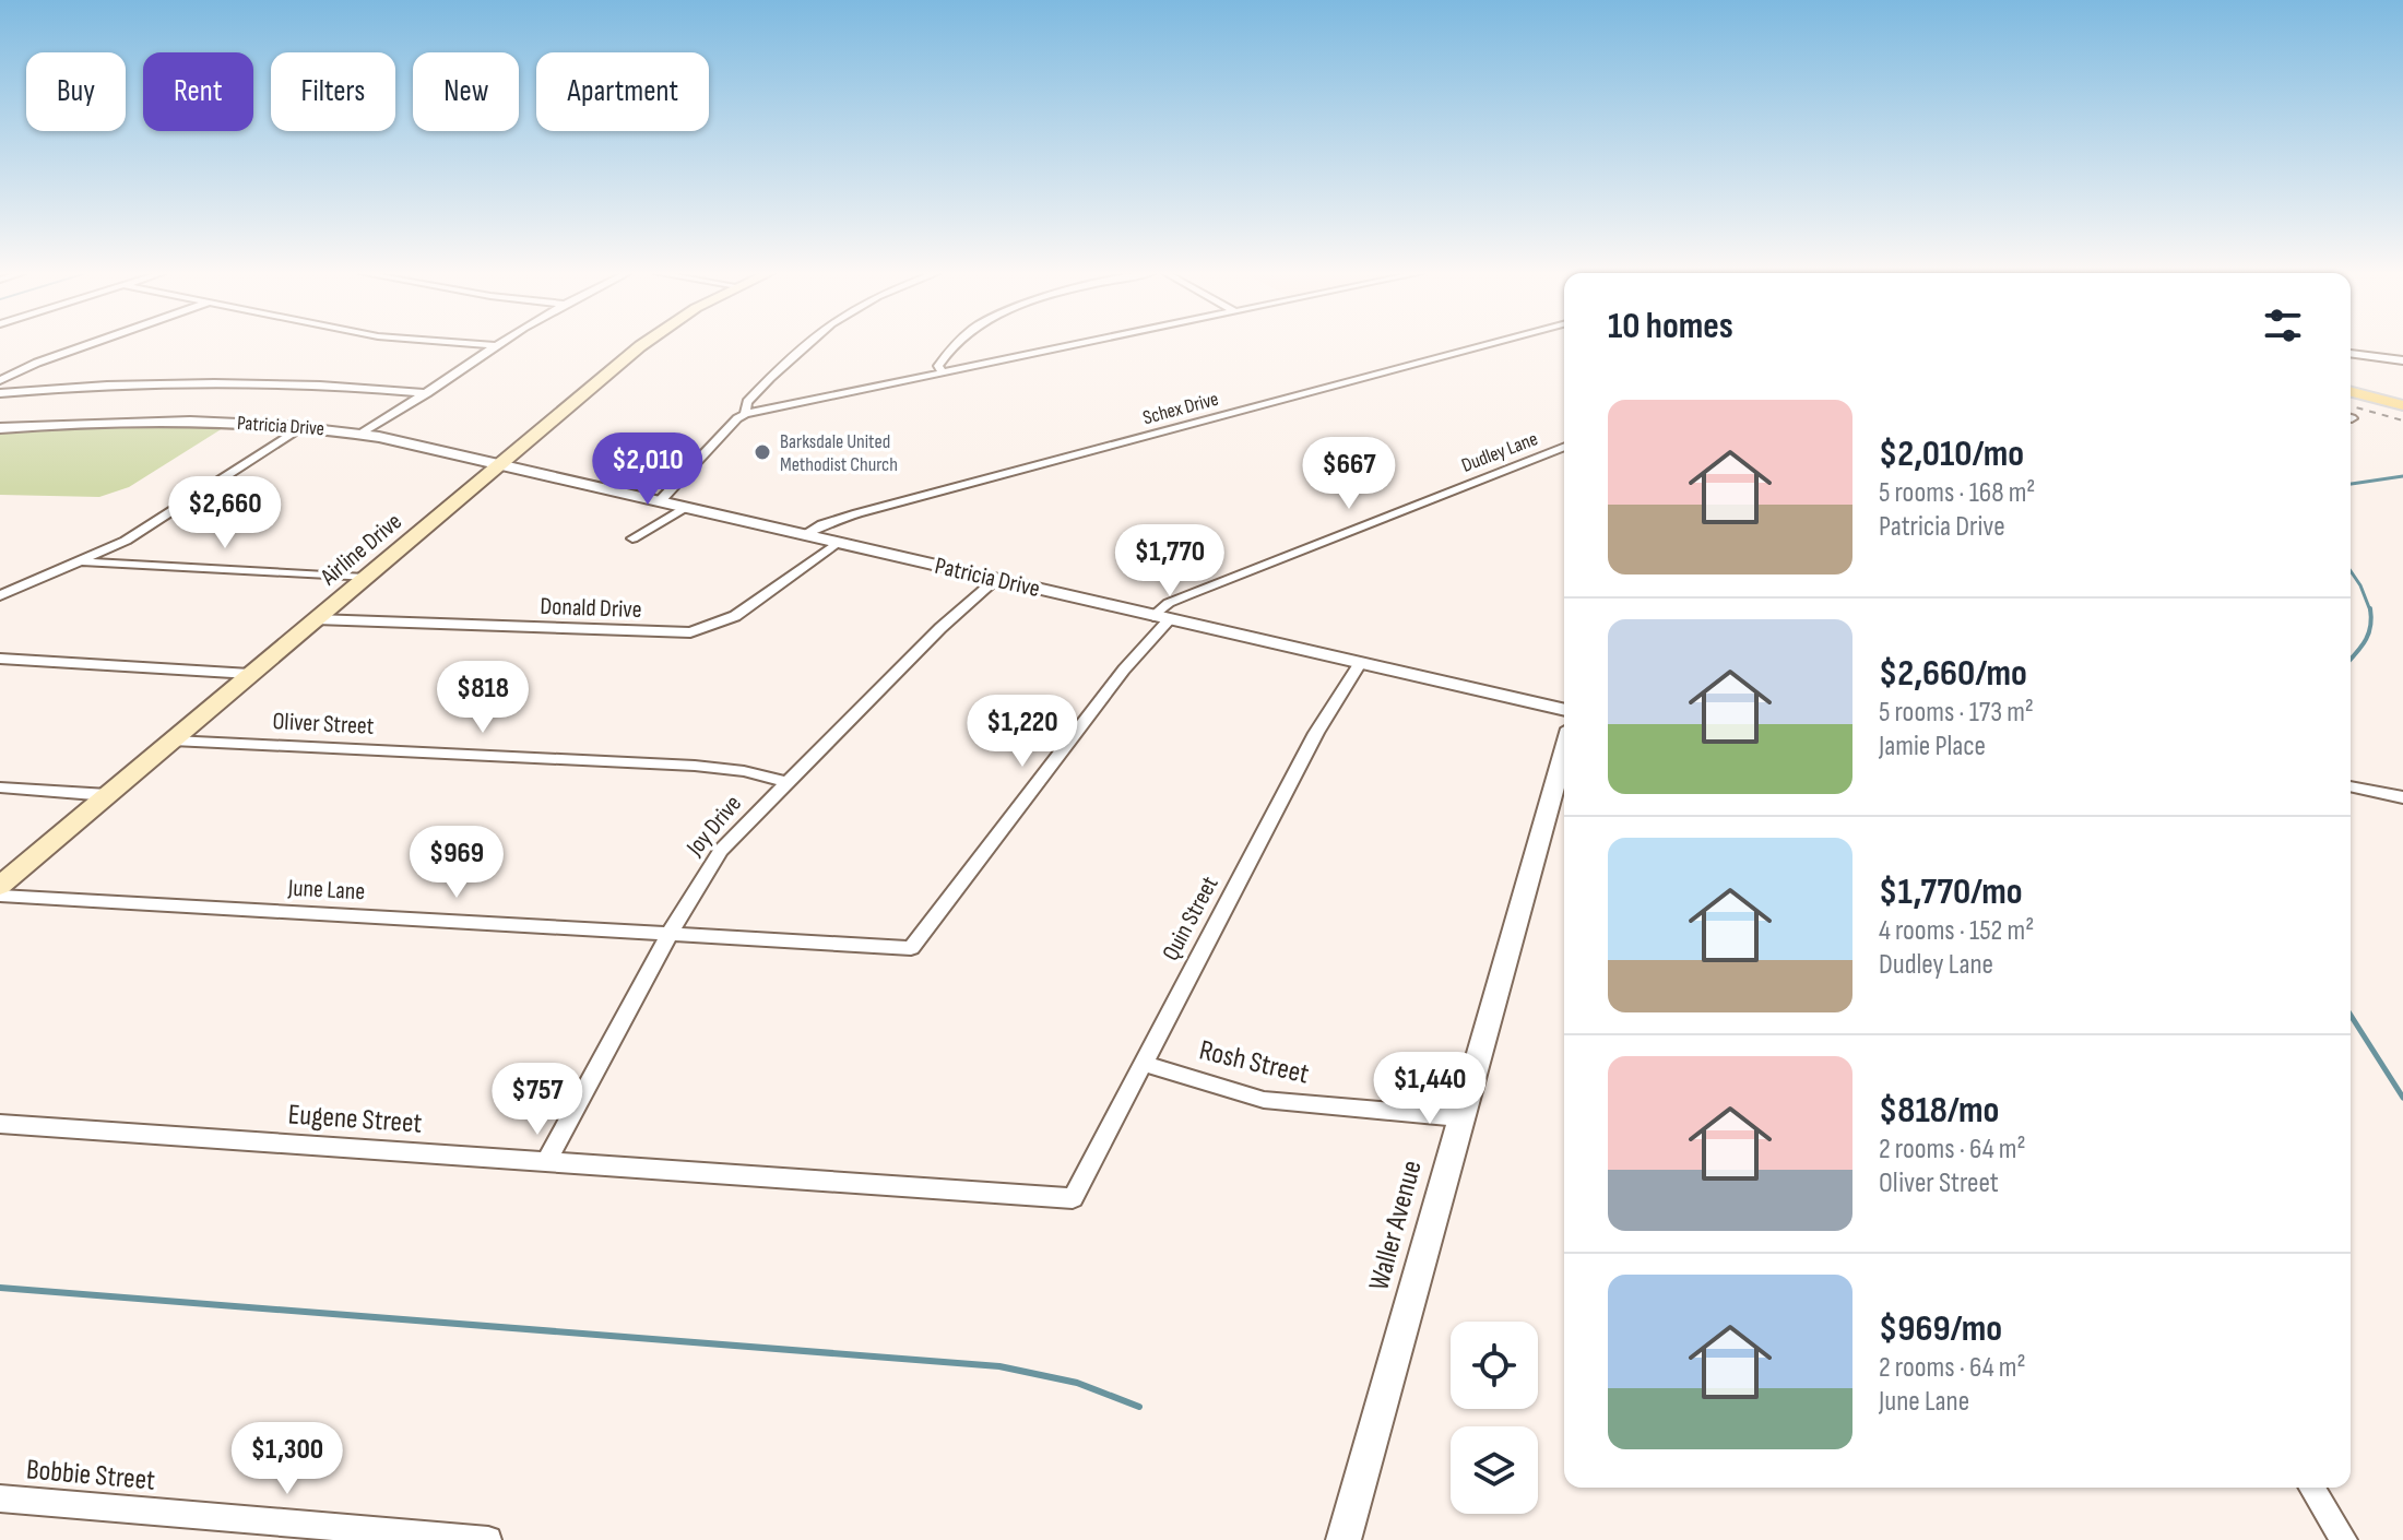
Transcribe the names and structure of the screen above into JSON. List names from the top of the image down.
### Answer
{
  "streets": {
    "main road": ["Airline Drive"],
    "street": [
      "Schex Drive",
      "Patricia Drive",
      "Dudley Lane",
      "Donald Drive",
      "Oliver Street",
      "Joy Drive",
      "June Lane",
      "Quin Street",
      "Rosh Street",
      "Eugene Street",
      "Waller Avenue",
      "Bobbie Street"
    ]
  },
  "crossings": [
    ["Schex Drive", "Patricia Drive"],
    ["Patricia Drive", "Dudley Lane"],
    ["Patricia Drive", "Airline Drive"],
    ["Patricia Drive", "Donald Drive"],
    ["Patricia Drive", "Joy Drive"],
    ["Patricia Drive", "Quin Street"],
    ["Dudley Lane", "June Lane"],
    ["Airline Drive", "Donald Drive"],
    ["Airline Drive", "Oliver Street"],
    ["Oliver Street", "Joy Drive"],
    ["Joy Drive", "June Lane"],
    ["Joy Drive", "Eugene Street"],
    ["Quin Street", "Rosh Street"],
    ["Quin Street", "Eugene Street"],
    ["Rosh Street", "Waller Avenue"]
  ],
  "places": ["Barksdale United Methodist Church"],
  "page": {
    "chip": [
      "Buy",
      "Rent",
      "Filters",
      "New",
      "Apartment"
    ],
    "heading": "10 homes",
    "list": [
      {
        "name": "$2,010/mo",
        "note": "5 rooms · 168 m² · Patricia Drive"
      },
      {
        "name": "$2,660/mo",
        "note": "5 rooms · 173 m² · Jamie Place"
      },
      {
        "name": "$1,770/mo",
        "note": "4 rooms · 152 m² · Dudley Lane"
      },
      {
        "name": "$818/mo",
        "note": "2 rooms · 64 m² · Oliver Street"
      },
      {
        "name": "$969/mo",
        "note": "2 rooms · 64 m² · June Lane"
      }
    ],
    "price": [
      "$2,010",
      "$667",
      "$2,660",
      "$1,770",
      "$818",
      "$1,220",
      "$969",
      "$1,440",
      "$757",
      "$1,300"
    ]
  }
}
